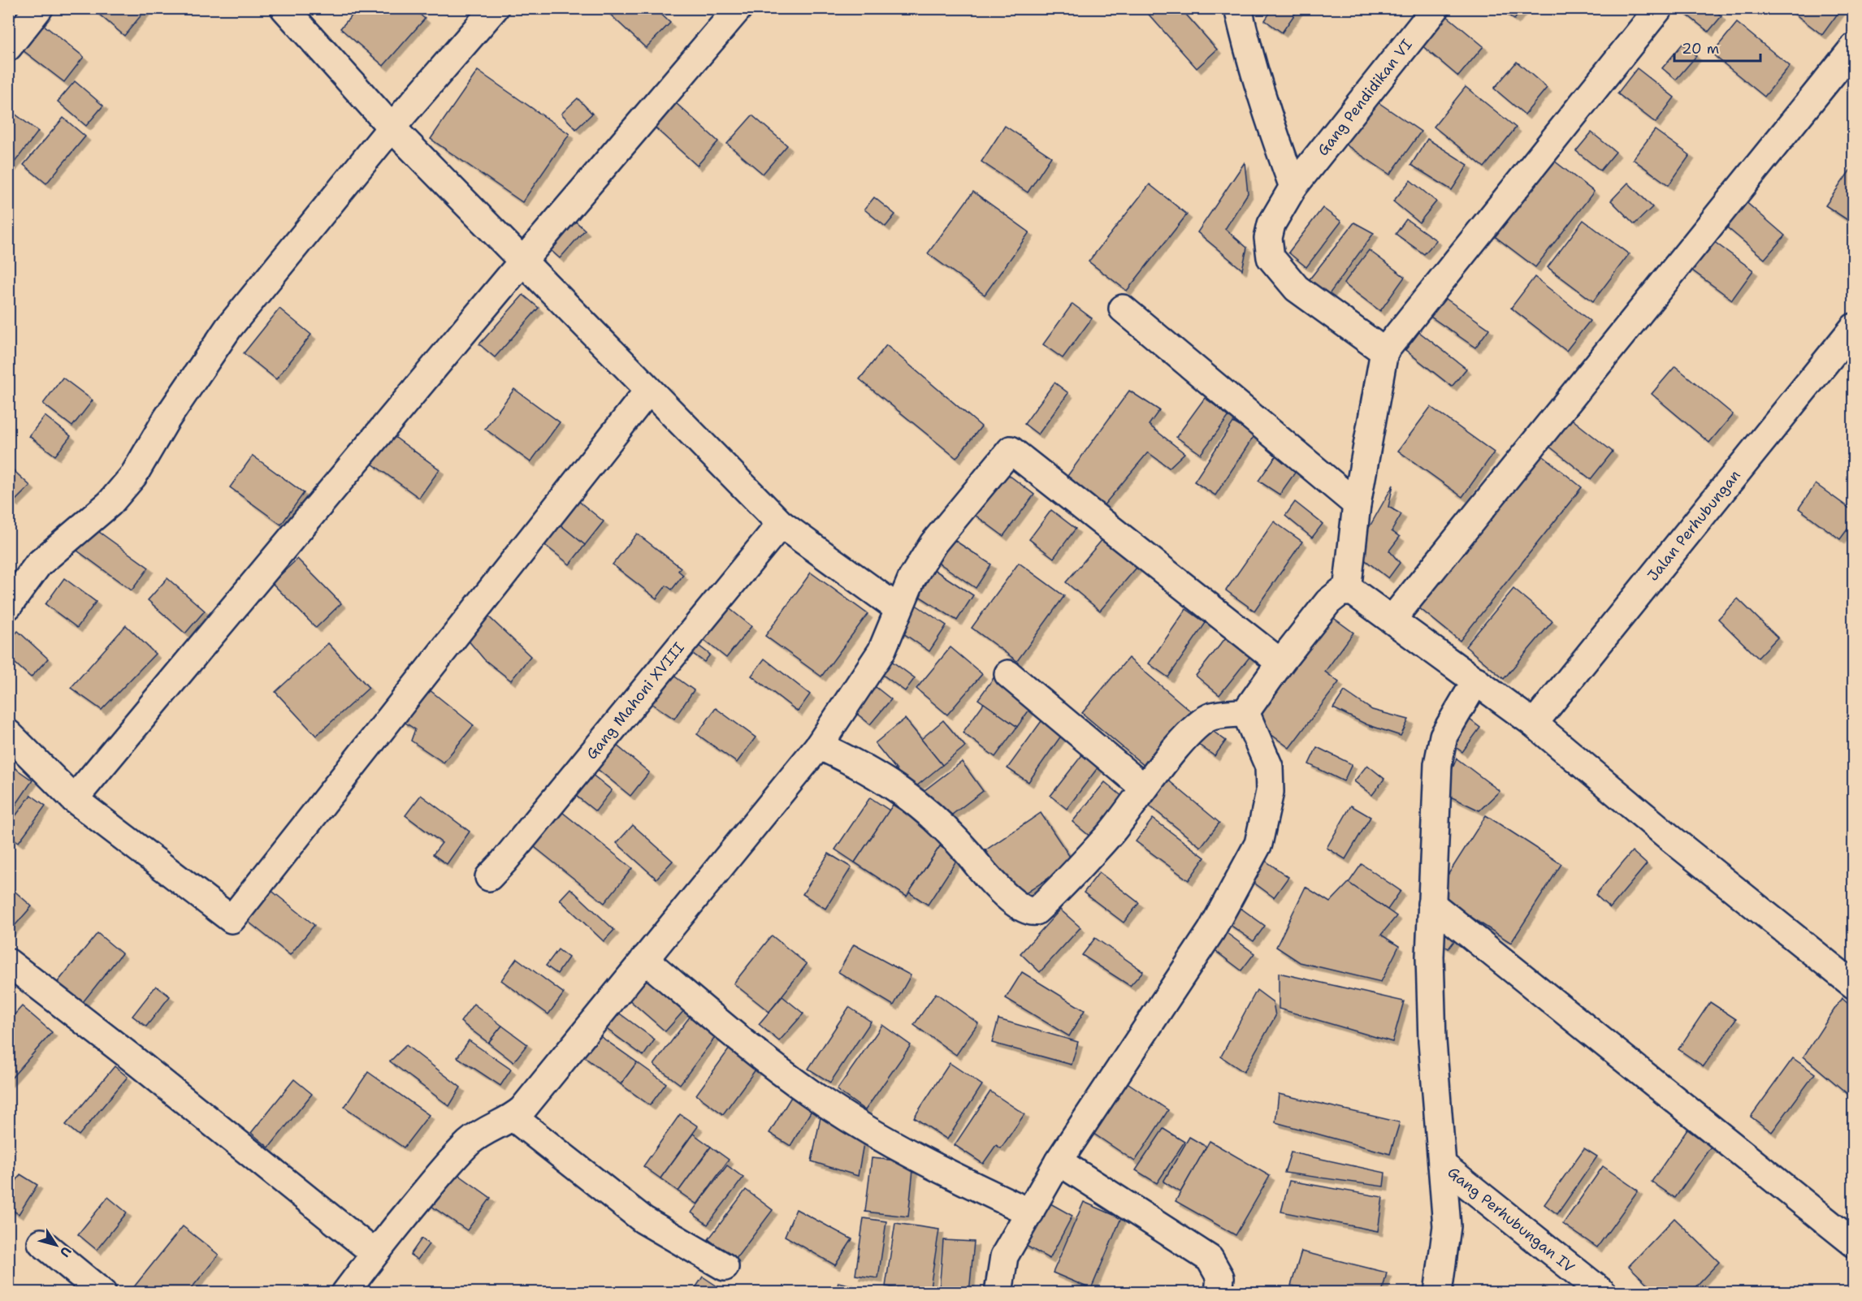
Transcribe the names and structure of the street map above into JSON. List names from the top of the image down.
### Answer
{
  "streets": {
    "street": [
      "Gang Pendidikan VI",
      "Jalan Perhubungan",
      "Gang Mahoni XVIII",
      "Gang Perhubungan IV"
    ]
  },
  "scale_bar": "20 m",
  "north": "bottom right"
}
